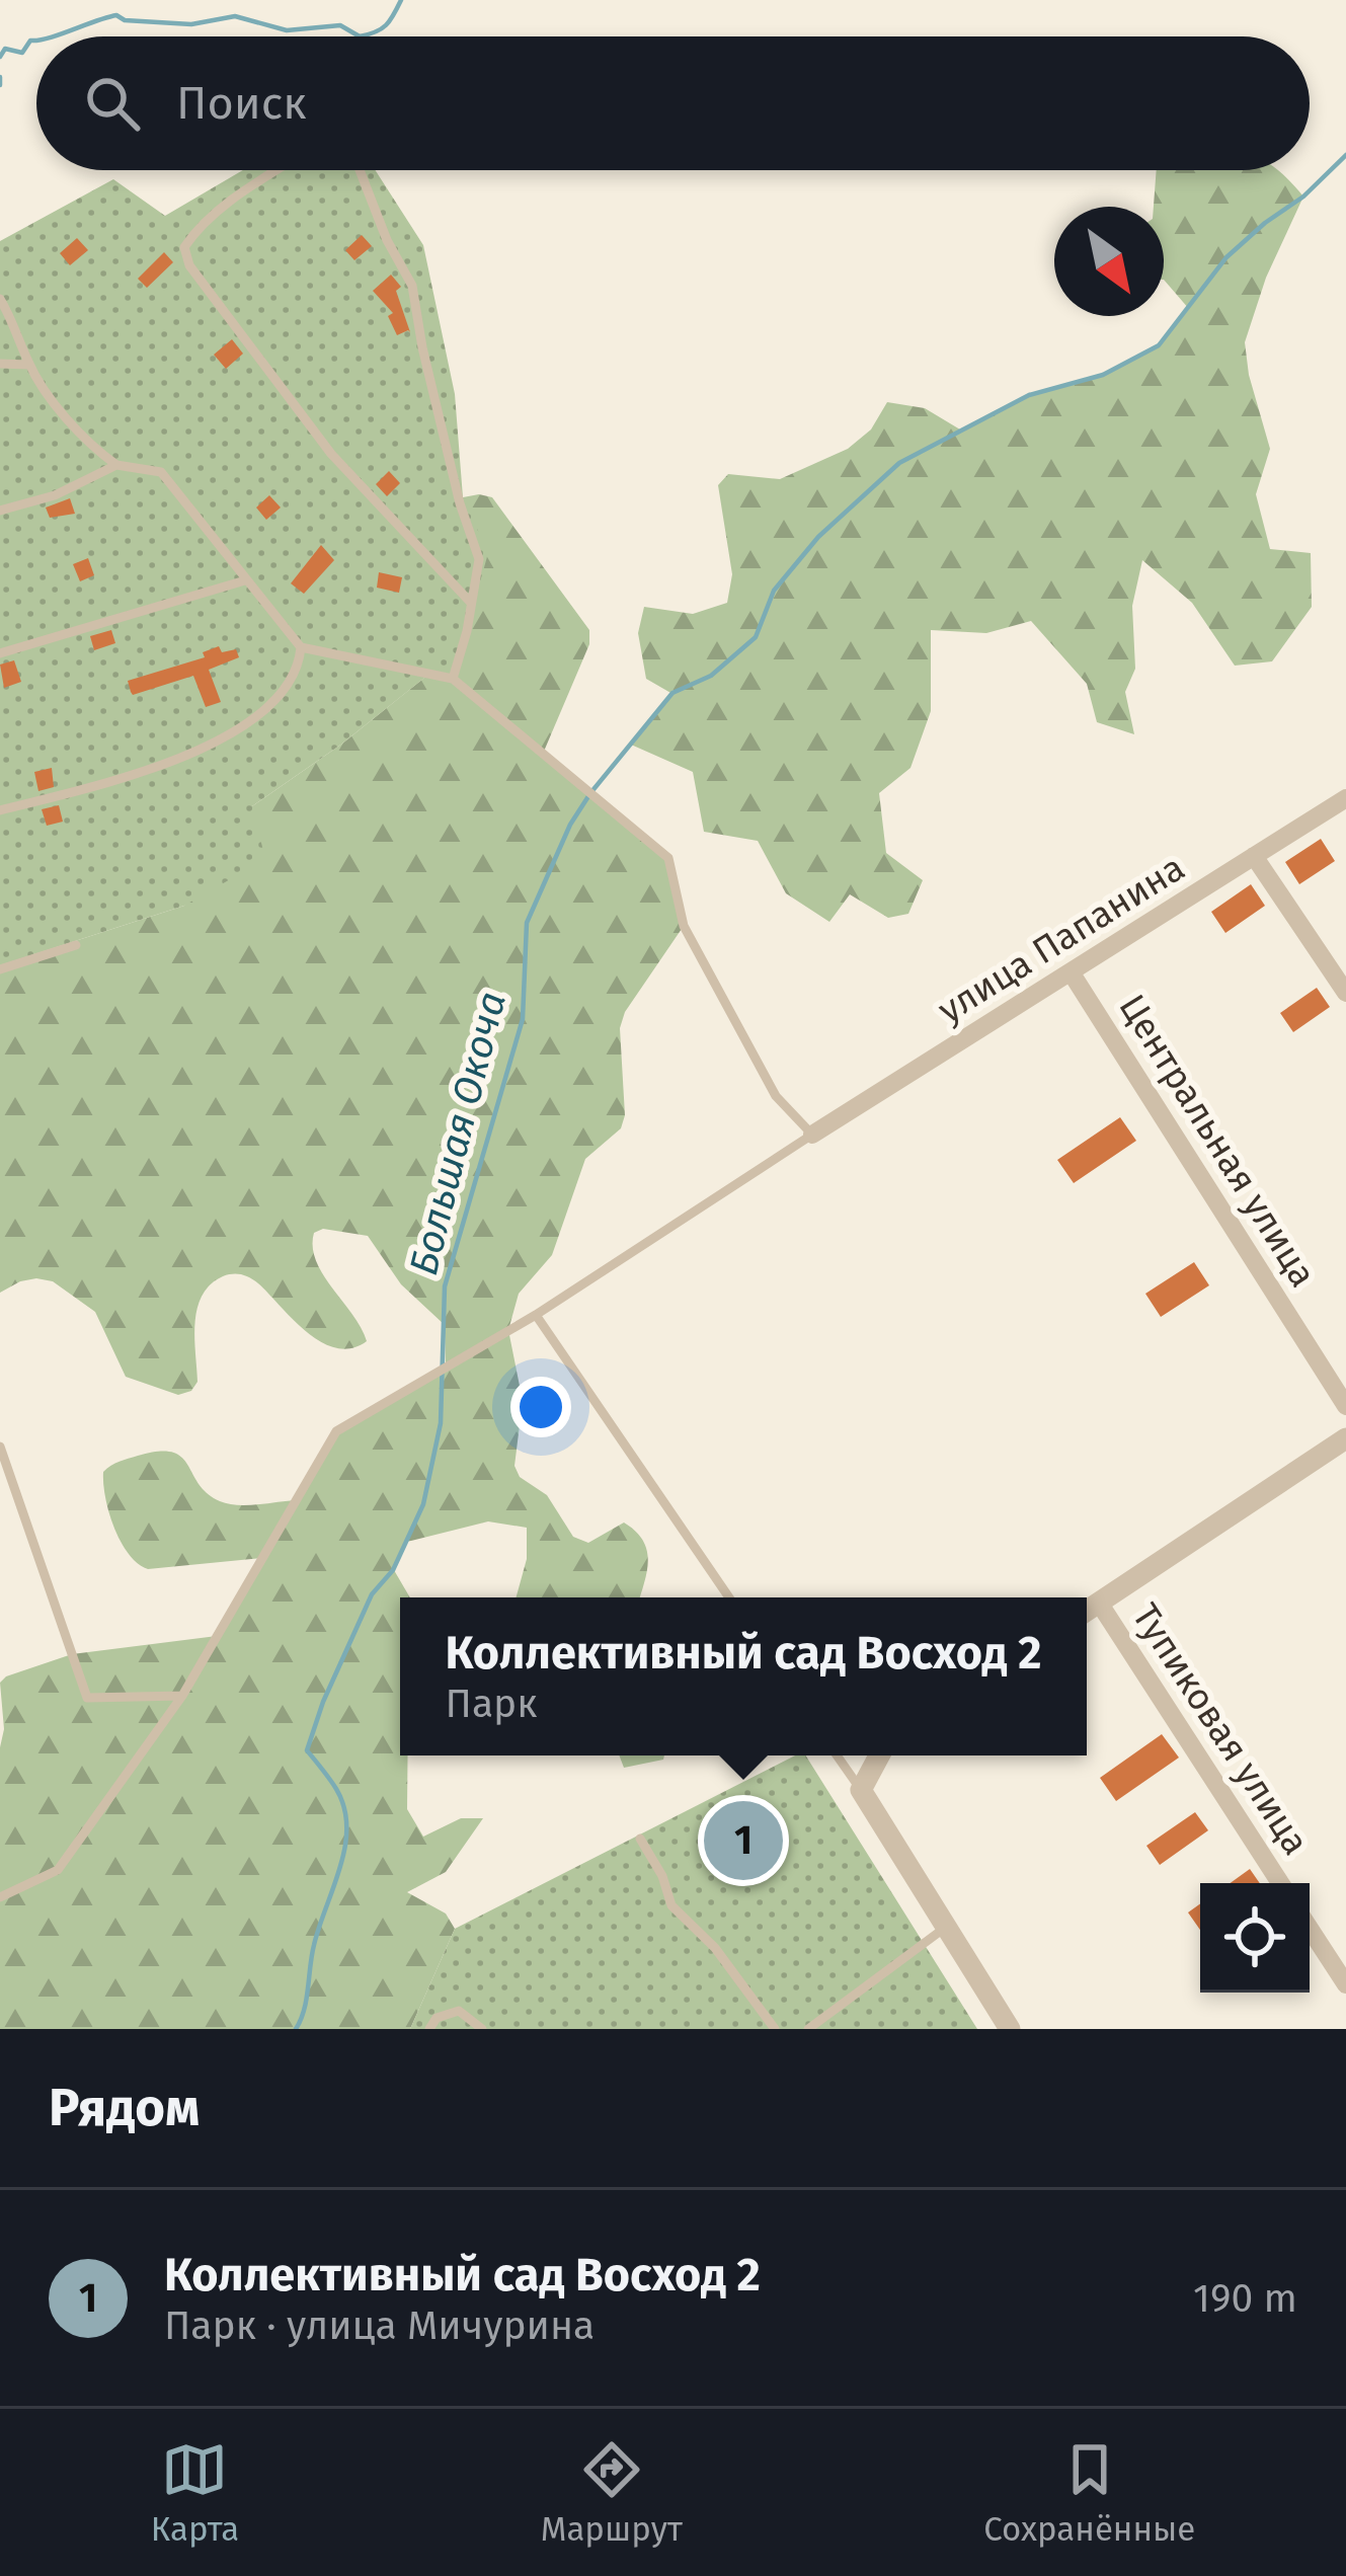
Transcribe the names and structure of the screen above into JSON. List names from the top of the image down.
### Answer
{
  "streets": {
    "street": ["улица Папанина", "Центральная улица", "Тупиковая улица"]
  },
  "crossings": [
    ["улица Папанина", "Центральная улица"]
  ],
  "water": ["Большая Окоча"],
  "north": "bottom right",
  "page": {
    "search": "Поиск",
    "popup": ["Коллективный сад Восход 2", "Парк"],
    "pins": "1",
    "heading": "Рядом",
    "list": [
      {
        "mark": "1",
        "name": "Коллективный сад Восход 2",
        "note": "Парк · улица Мичурина",
        "value": "190 m"
      }
    ],
    "nav": ["Карта", "Маршрут", "Сохранённые"]
  }
}
